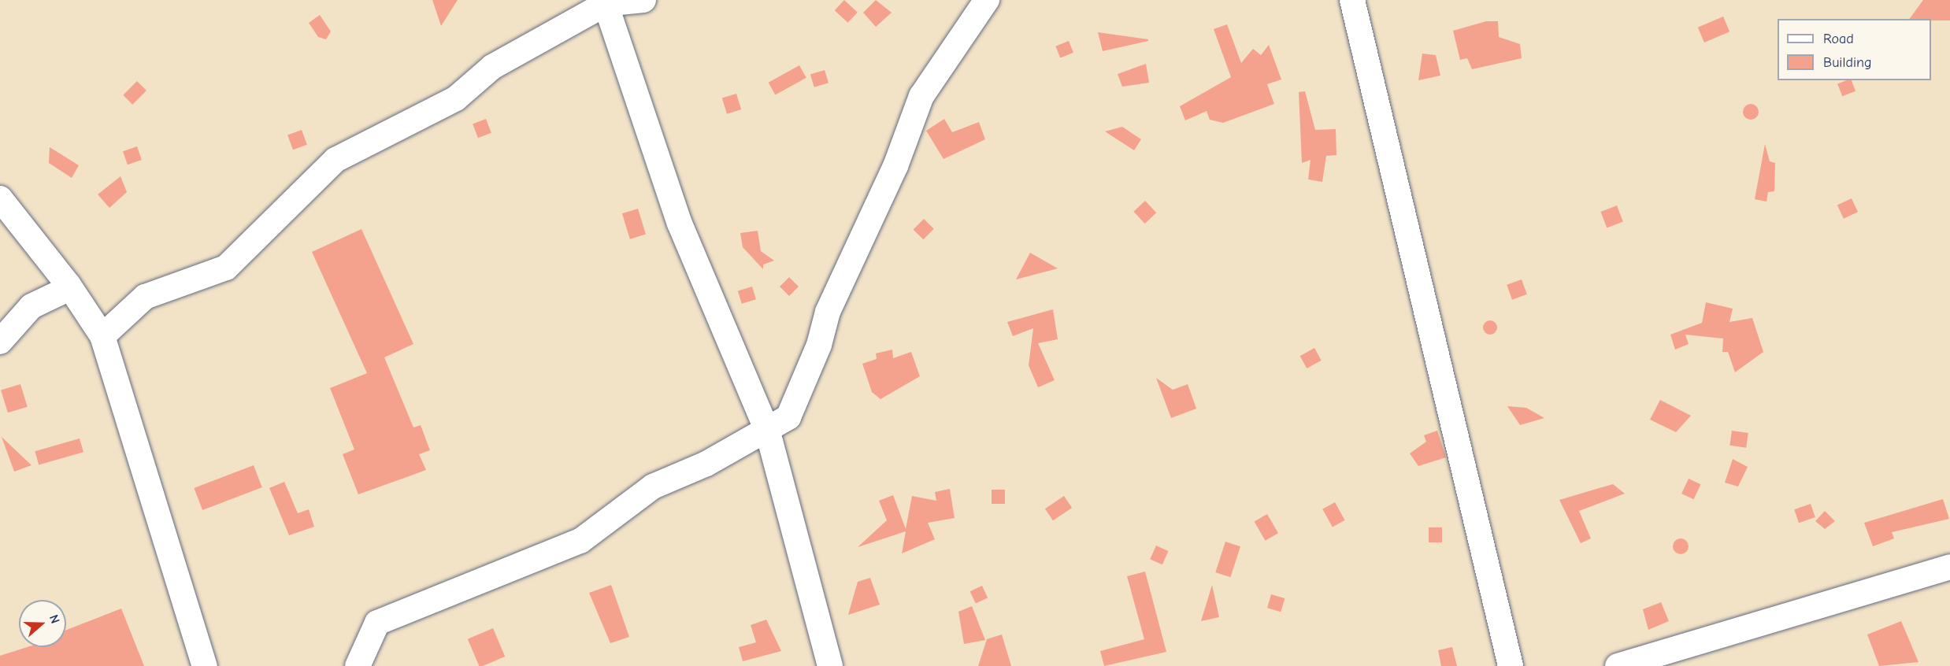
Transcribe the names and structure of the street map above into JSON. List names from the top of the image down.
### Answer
{
  "legend": ["Road", "Building"],
  "north": "right"
}
